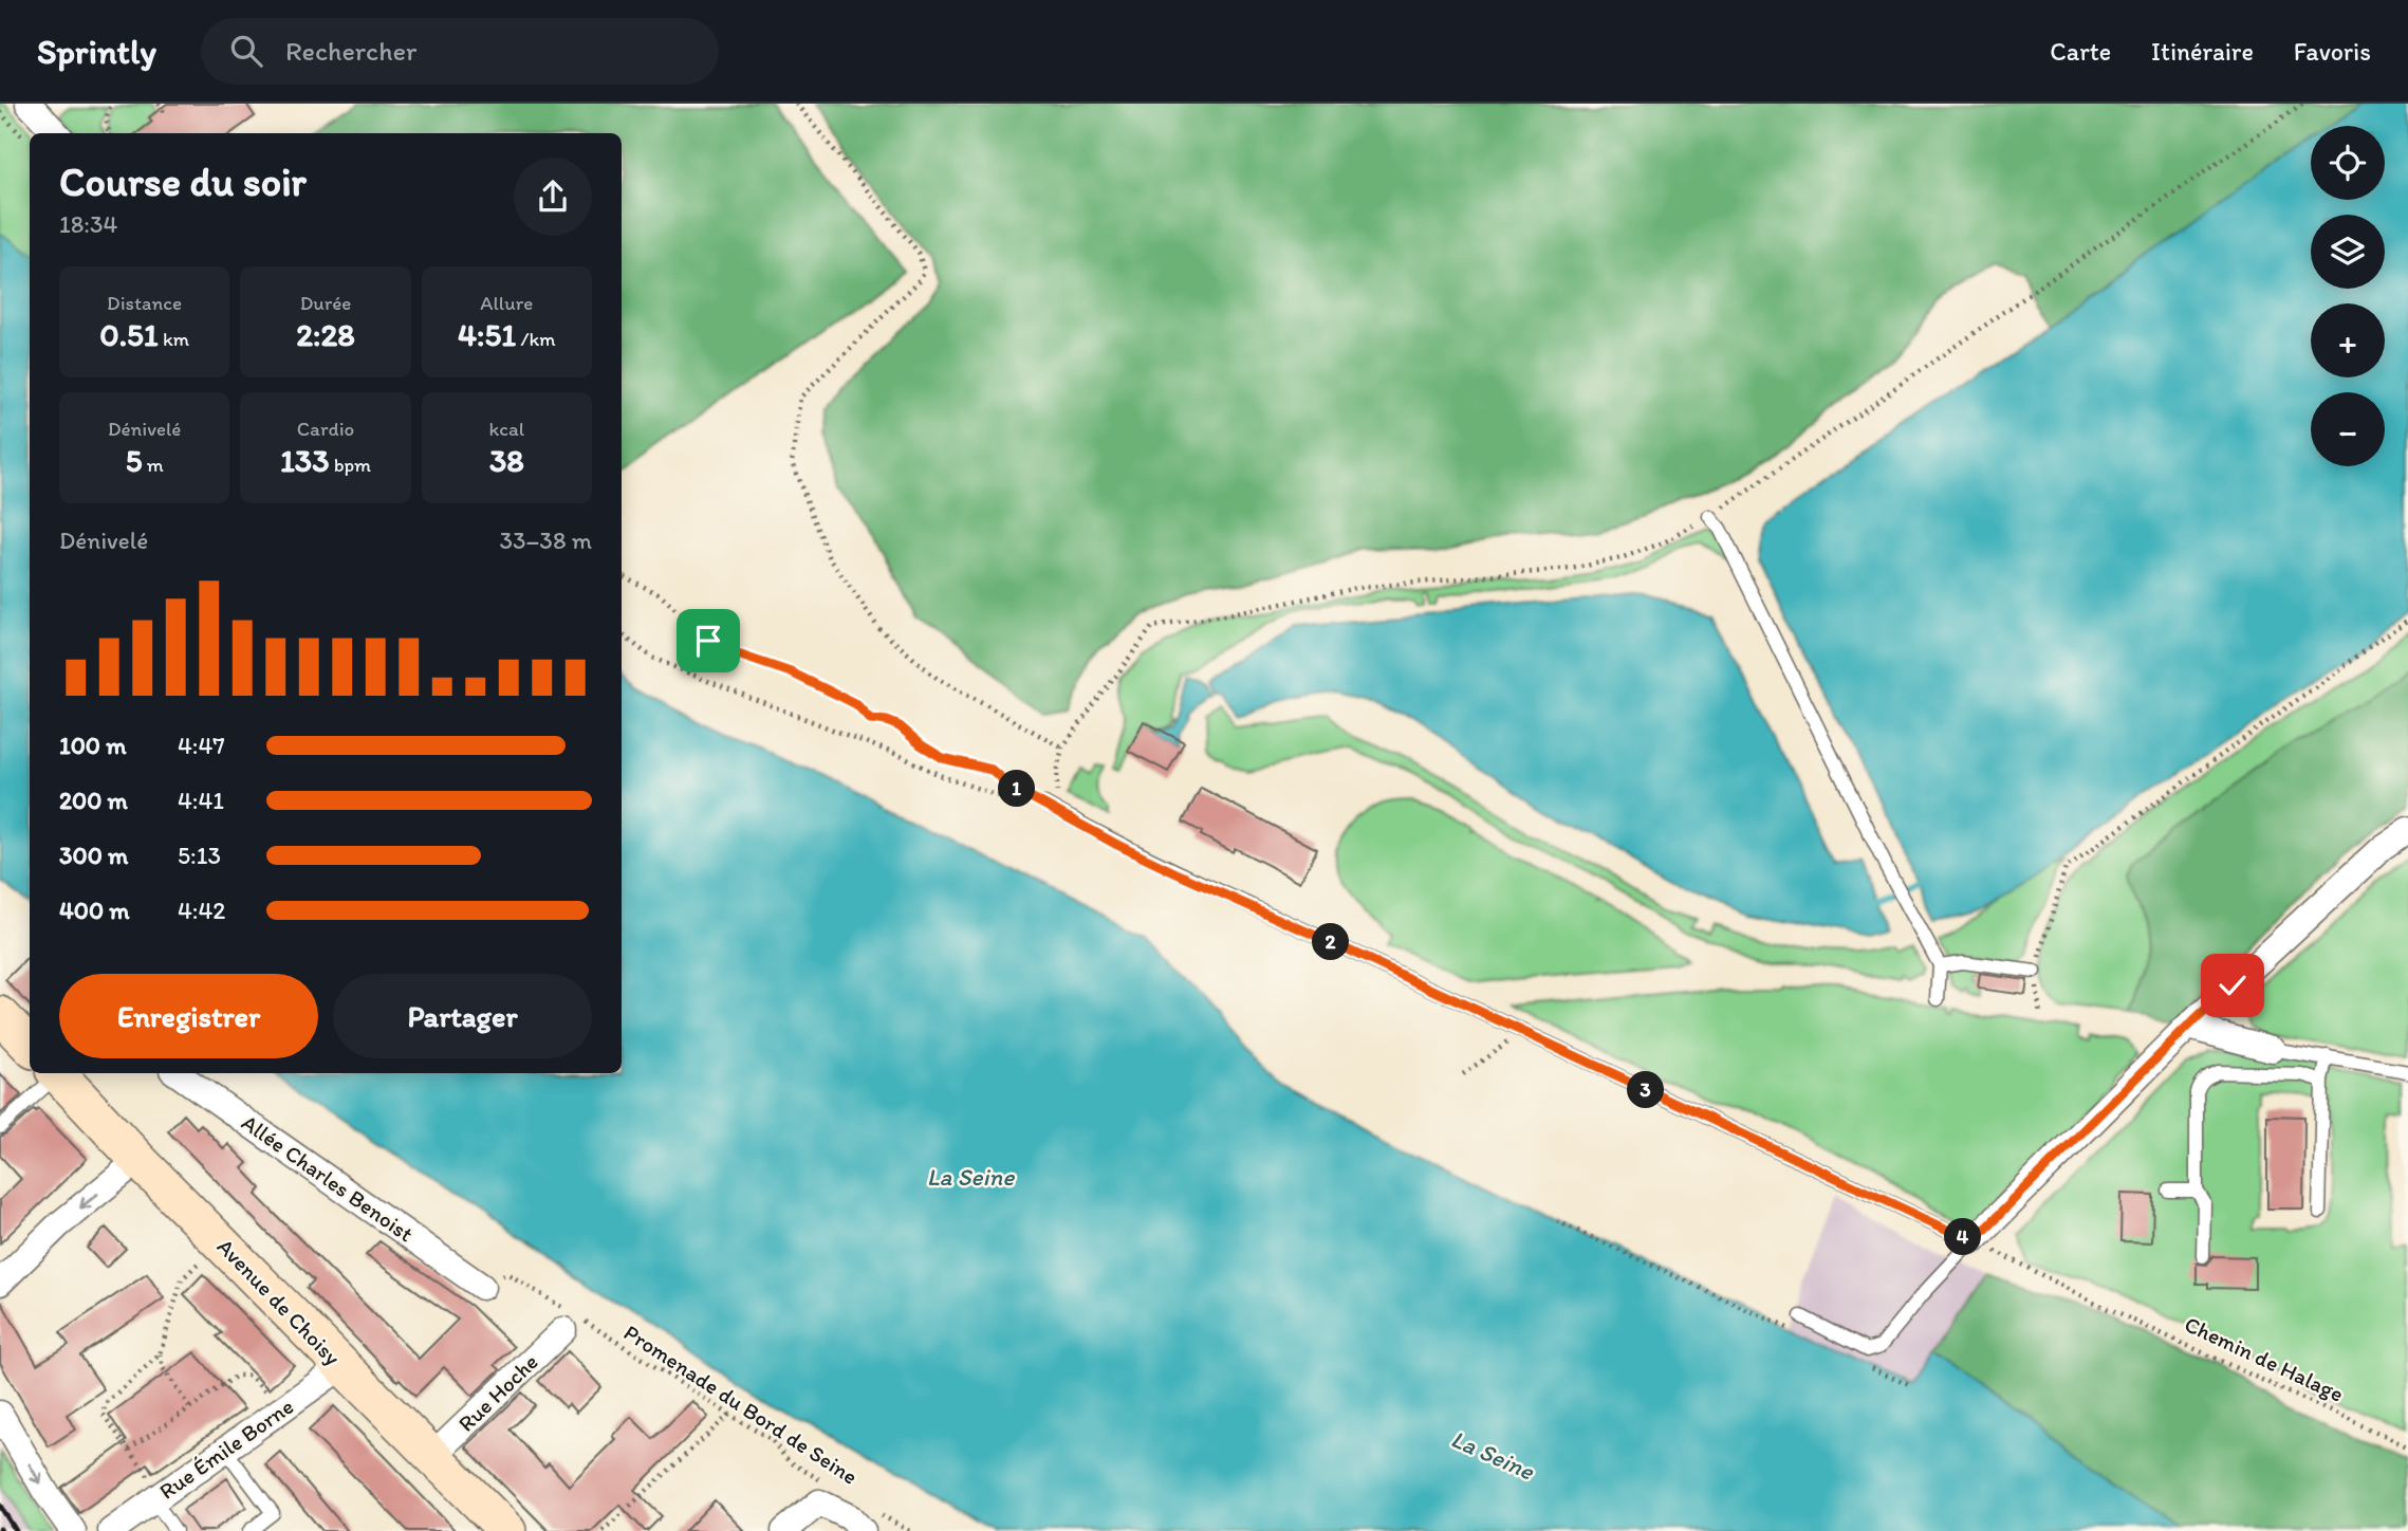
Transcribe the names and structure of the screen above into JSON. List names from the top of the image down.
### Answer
{
  "streets": {
    "main road": ["Avenue de Choisy"],
    "street": ["Allée Charles Benoist", "Rue Hoche", "Rue Émile Borne"],
    "path": ["Chemin de Halage", "Promenade du Bord de Seine"]
  },
  "crossings": [
    ["Allée Charles Benoist", "Promenade du Bord de Seine"],
    ["Avenue de Choisy", "Rue Hoche"],
    ["Avenue de Choisy", "Rue Émile Borne"],
    ["Rue Hoche", "Promenade du Bord de Seine"]
  ],
  "water": ["La Seine"],
  "page": {
    "header": "Sprintly",
    "search": "Rechercher",
    "nav": ["Carte", "Itinéraire", "Favoris"],
    "map_buttons": ["+", "−"],
    "heading": ["Course du soir", "18:34"],
    "stats": [
      ["Distance", "0.51 km"],
      ["Durée", "2:28"],
      ["Allure", "4:51 /km"],
      ["Dénivelé", "5 m"],
      ["Cardio", "133 bpm"],
      ["kcal", "38"]
    ],
    "chart": ["Dénivelé", "33–38 m"],
    "list": [
      {
        "name": "100 m",
        "note": "4:47"
      },
      {
        "name": "200 m",
        "note": "4:41"
      },
      {
        "name": "300 m",
        "note": "5:13"
      },
      {
        "name": "400 m",
        "note": "4:42"
      }
    ],
    "pins": [
      "1",
      "2",
      "3",
      "4"
    ],
    "buttons": ["Enregistrer", "Partager"]
  }
}
